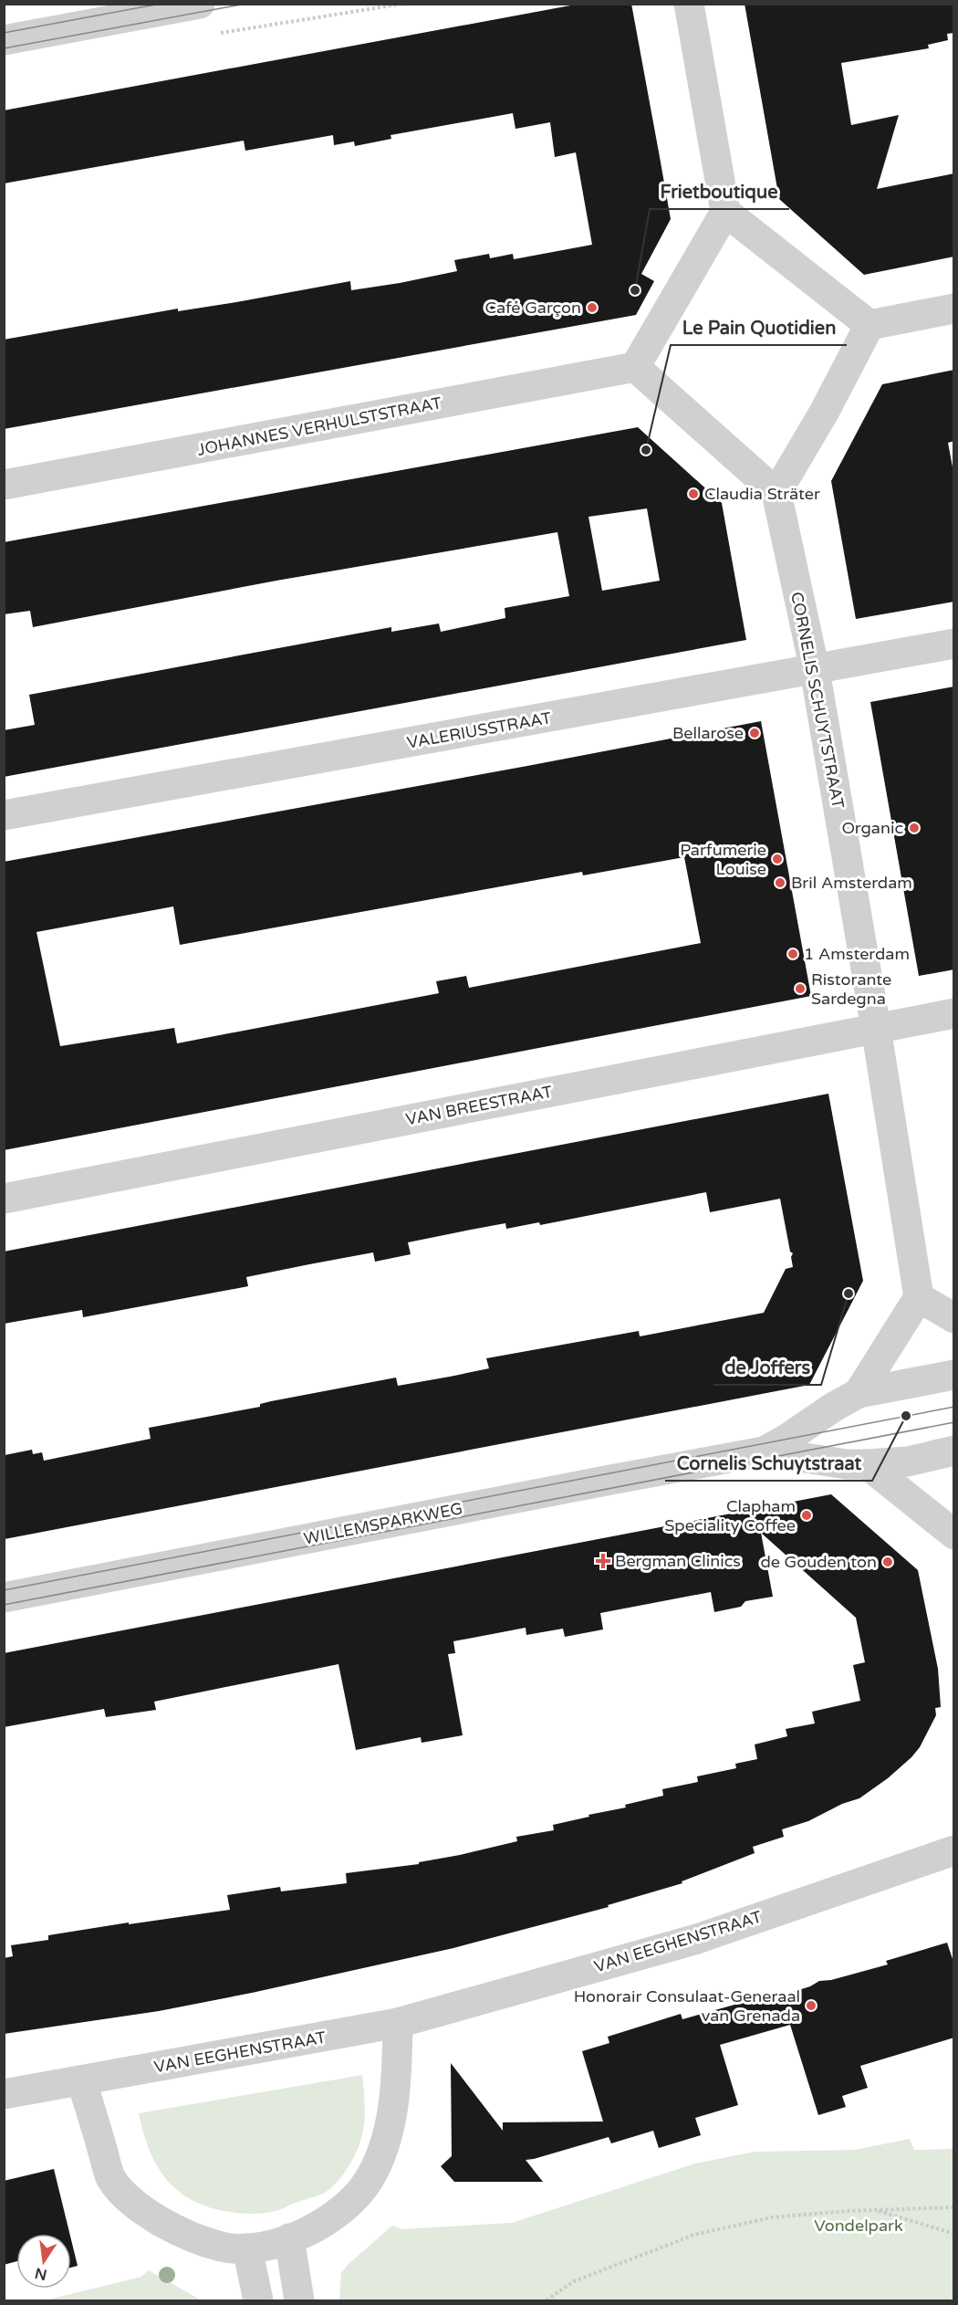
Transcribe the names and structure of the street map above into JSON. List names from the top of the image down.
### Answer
{
  "streets": {
    "street": [
      "JOHANNES VERHULSTSTRAAT",
      "CORNELIS SCHUYTSTRAAT",
      "VALERIUSSTRAAT",
      "VAN BREESTRAAT",
      "WILLEMSPARKWEG",
      "VAN EEGHENSTRAAT"
    ]
  },
  "crossings": [
    ["CORNELIS SCHUYTSTRAAT", "VALERIUSSTRAAT"],
    ["CORNELIS SCHUYTSTRAAT", "VAN BREESTRAAT"]
  ],
  "parks": ["Vondelpark"],
  "places": {
    "other": [
      "Frietboutique",
      "Café Garçon",
      "Le Pain Quotidien",
      "Claudia Sträter",
      "Bellarose",
      "Organic",
      "Parfumerie Louise",
      "Bril Amsterdam",
      "1 Amsterdam",
      "Ristorante Sardegna",
      "de Joffers",
      "Cornelis Schuytstraat",
      "Clapham Speciality Coffee",
      "de Gouden ton",
      "Honorair Consulaat-Generaal van Grenada"
    ],
    "health": ["Bergman Clinics"]
  },
  "north": "bottom"
}
